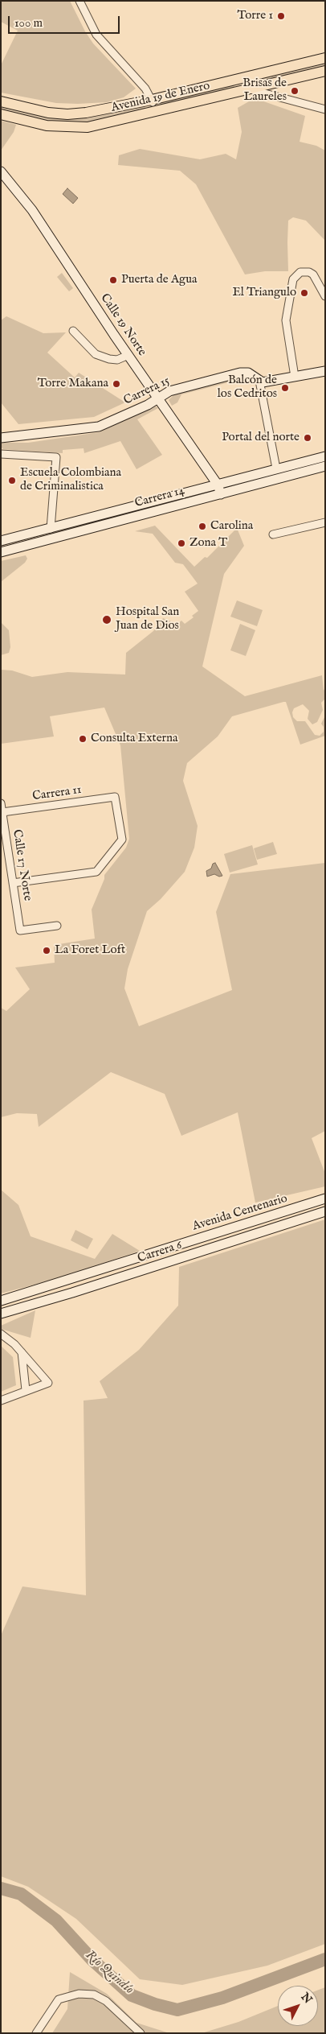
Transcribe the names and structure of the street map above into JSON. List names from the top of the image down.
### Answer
{
  "streets": {
    "main road": [
      "Avenida 19 de Enero",
      "Calle 19 Norte",
      "Carrera 15",
      "Carrera 14",
      "Avenida Centenario",
      "Carrera 6"
    ],
    "street": ["Carrera 11", "Calle 17 Norte"]
  },
  "crossings": [
    ["Calle 19 Norte", "Carrera 15"],
    ["Calle 19 Norte", "Carrera 14"],
    ["Carrera 11", "Calle 17 Norte"]
  ],
  "water": ["Río Quindío"],
  "places": [
    "Torre 1",
    "Brisas de Laureles",
    "Puerta de Agua",
    "El Triangulo",
    "Torre Makana",
    "Balcón de los Cedritos",
    "Portal del norte",
    "Escuela Colombiana de Criminalistica",
    "Carolina",
    "Zona T",
    "Hospital San Juan de Dios",
    "Consulta Externa",
    "La Foret Loft"
  ],
  "scale_bar": "100 m",
  "north": "top right"
}
